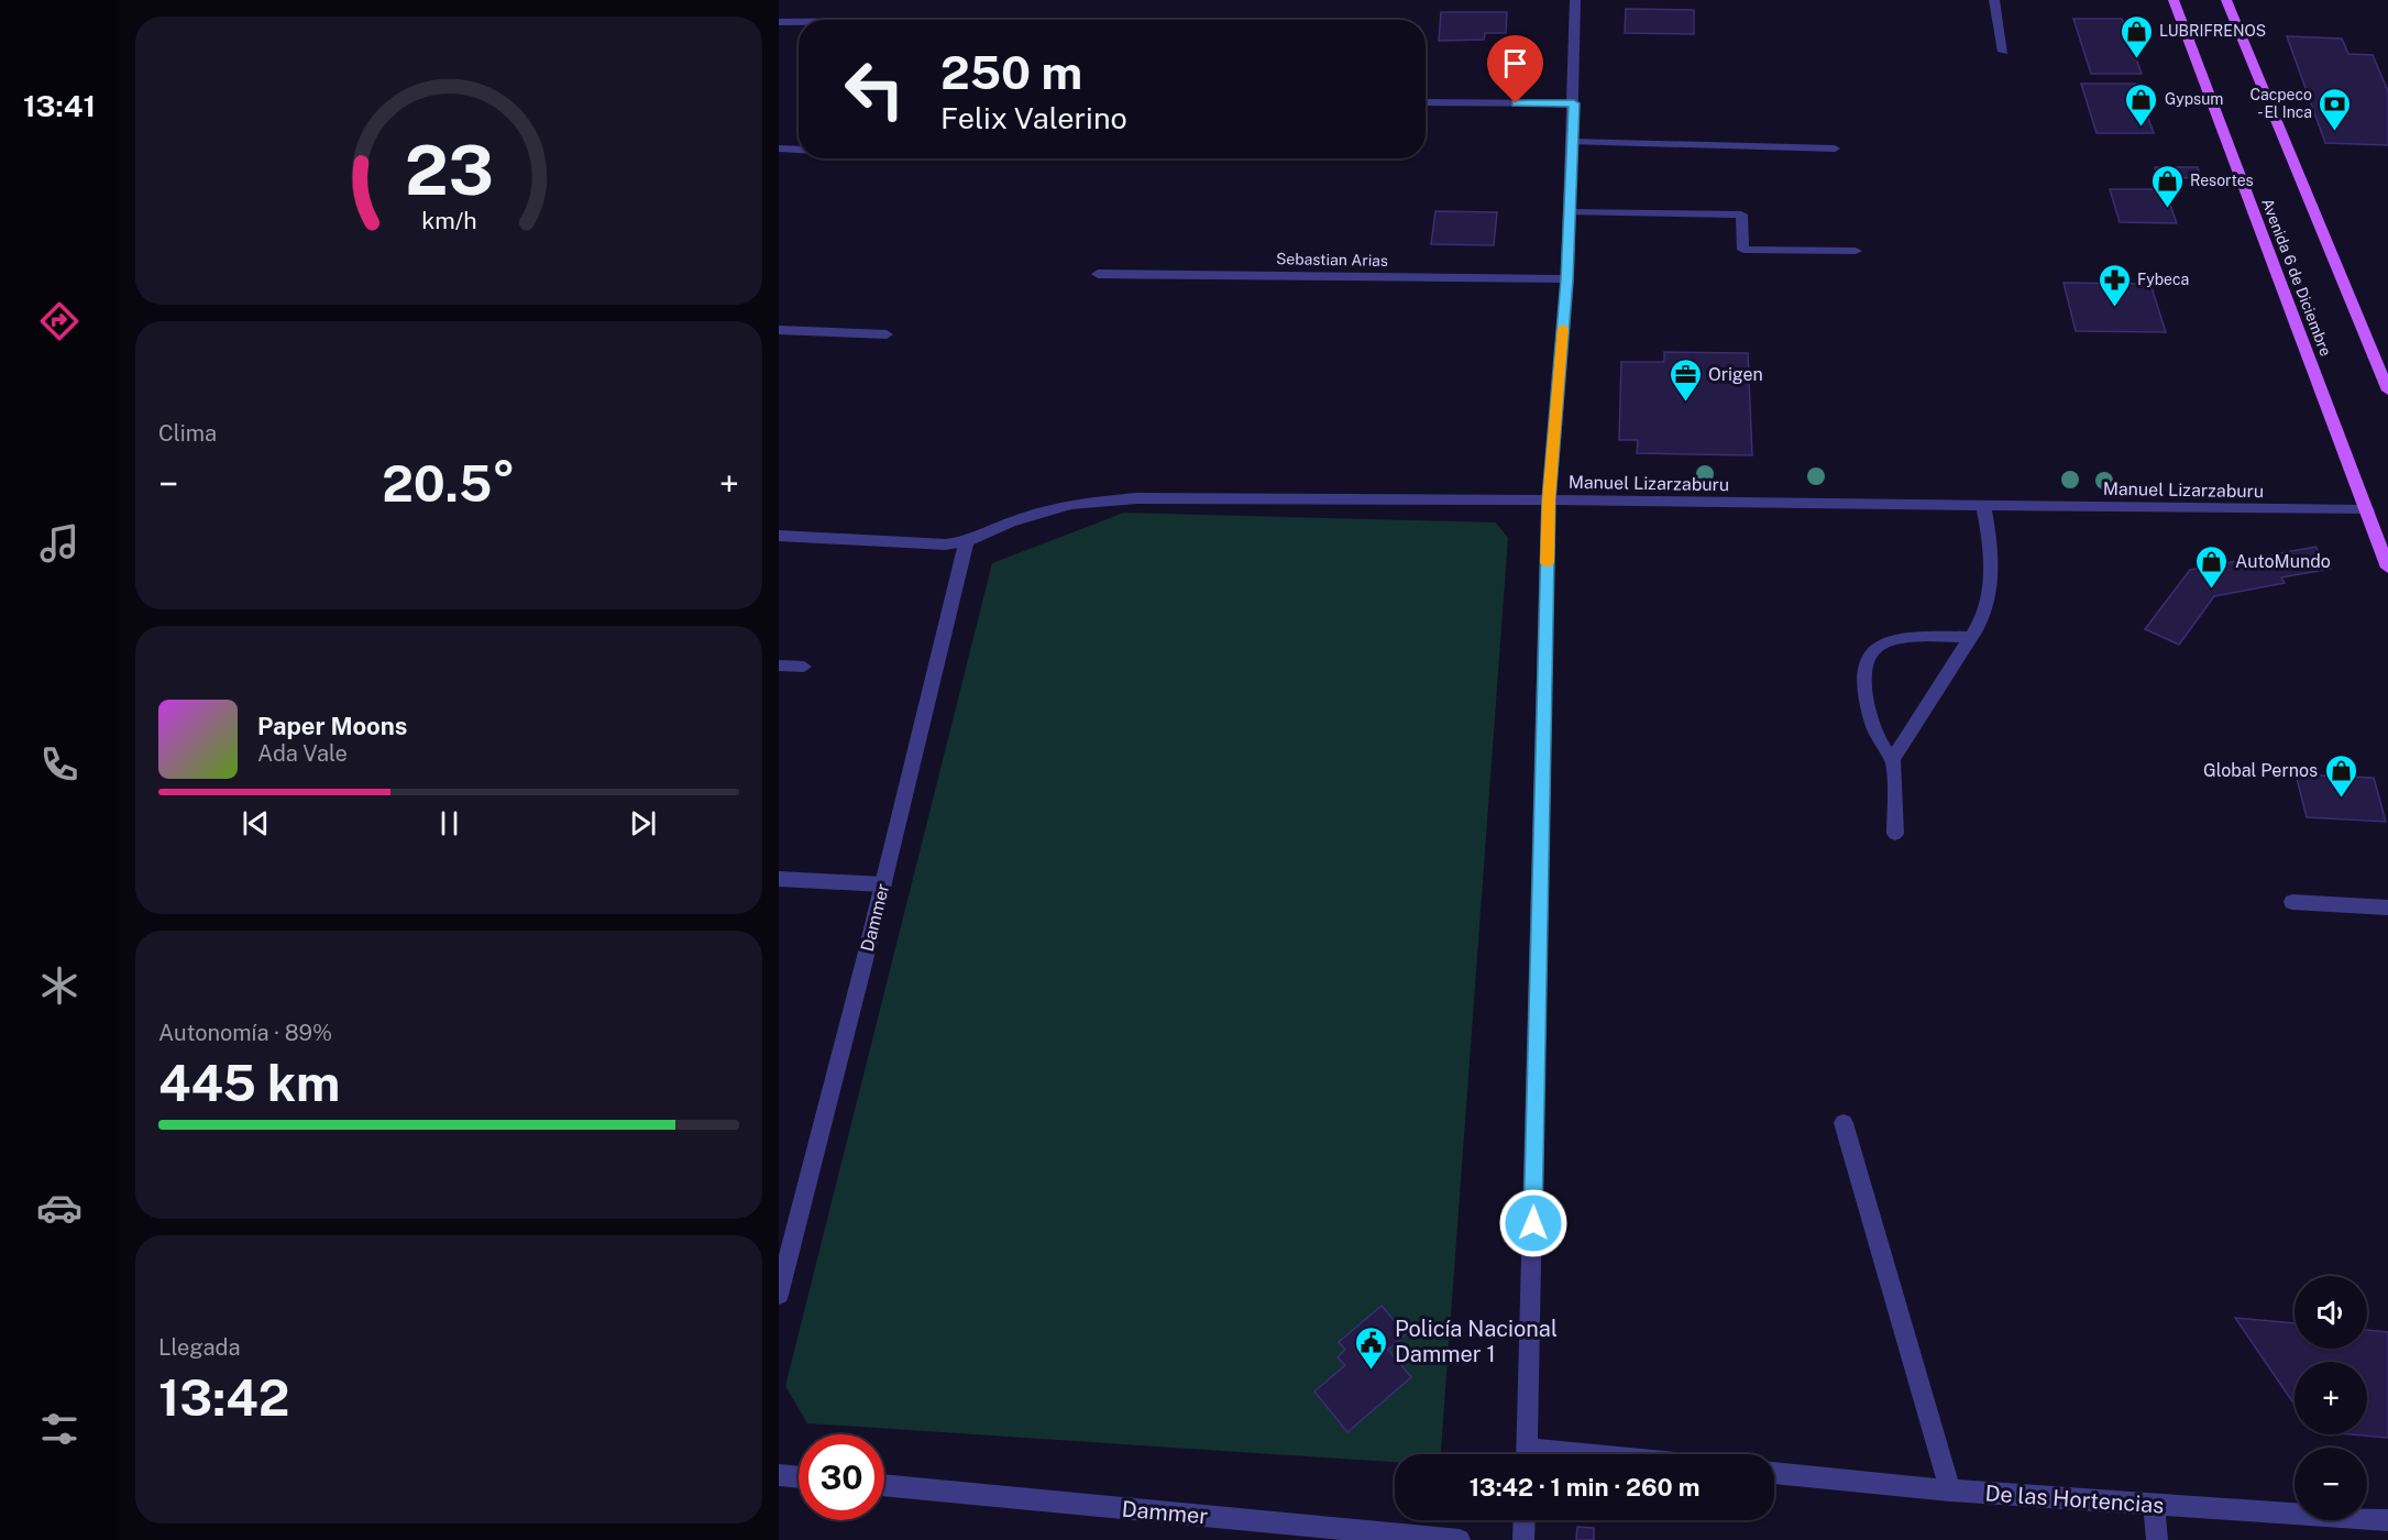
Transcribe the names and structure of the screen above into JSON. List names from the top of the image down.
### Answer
{
  "streets": {
    "main road": ["Avenida 6 de Diciembre"],
    "street": [
      "Sebastian Arias",
      "Manuel Lizarzaburu",
      "Dammer",
      "De las Hortencias"
    ]
  },
  "crossings": [
    ["Avenida 6 de Diciembre", "Manuel Lizarzaburu"],
    ["Manuel Lizarzaburu", "Dammer"]
  ],
  "places": {
    "shop": [
      "LUBRIFRENOS",
      "Gypsum",
      "Resortes",
      "AutoMundo",
      "Global Pernos"
    ],
    "bank": ["Cacpeco - El Inca"],
    "pharmacy": ["Fybeca"],
    "office": ["Origen"],
    "public building": ["Policía Nacional Dammer 1"]
  },
  "page": {
    "tabs": "13:41",
    "turn": ["250 m", "Felix Valerino"],
    "tile": [
      "Clima",
      ["Autonomía · 89%", "445 km"],
      ["Llegada", "13:42"]
    ],
    "heat": ["−", "20.5°", "+"],
    "song": ["Paper Moons", "Ada Vale"],
    "map_buttons": ["+", "−"],
    "limit": "30",
    "trip": "13:42 · 1 min · 260 m",
    "gauge": ["23", "km/h"]
  }
}
